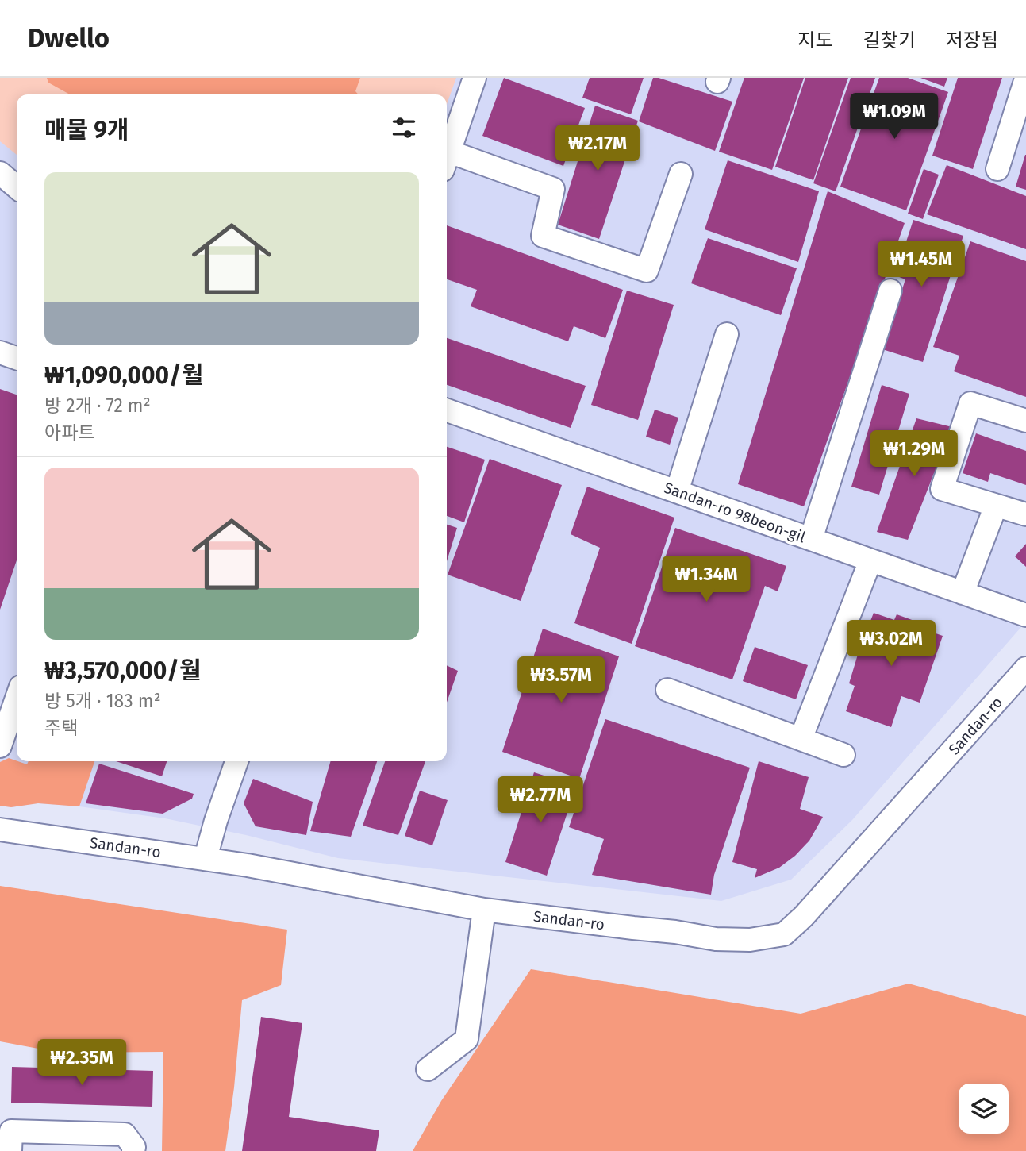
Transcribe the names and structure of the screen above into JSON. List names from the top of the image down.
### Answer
{
  "streets": {
    "lane": ["Sandan-ro 98beon-gil", "Sandan-ro"]
  },
  "page": {
    "header": "Dwello",
    "nav": ["지도", "길찾기", "저장됨"],
    "price": [
      "₩1.09M",
      "₩2.17M",
      "₩1.45M",
      "₩1.29M",
      "₩1.34M",
      "₩3.02M",
      "₩3.57M",
      "₩2.77M",
      "₩2.35M"
    ],
    "heading": "매물 9개",
    "list": [
      {
        "name": "₩1,090,000/월",
        "note": "방 2개 · 72 m² · 아파트"
      },
      {
        "name": "₩3,570,000/월",
        "note": "방 5개 · 183 m² · 주택"
      }
    ]
  }
}
